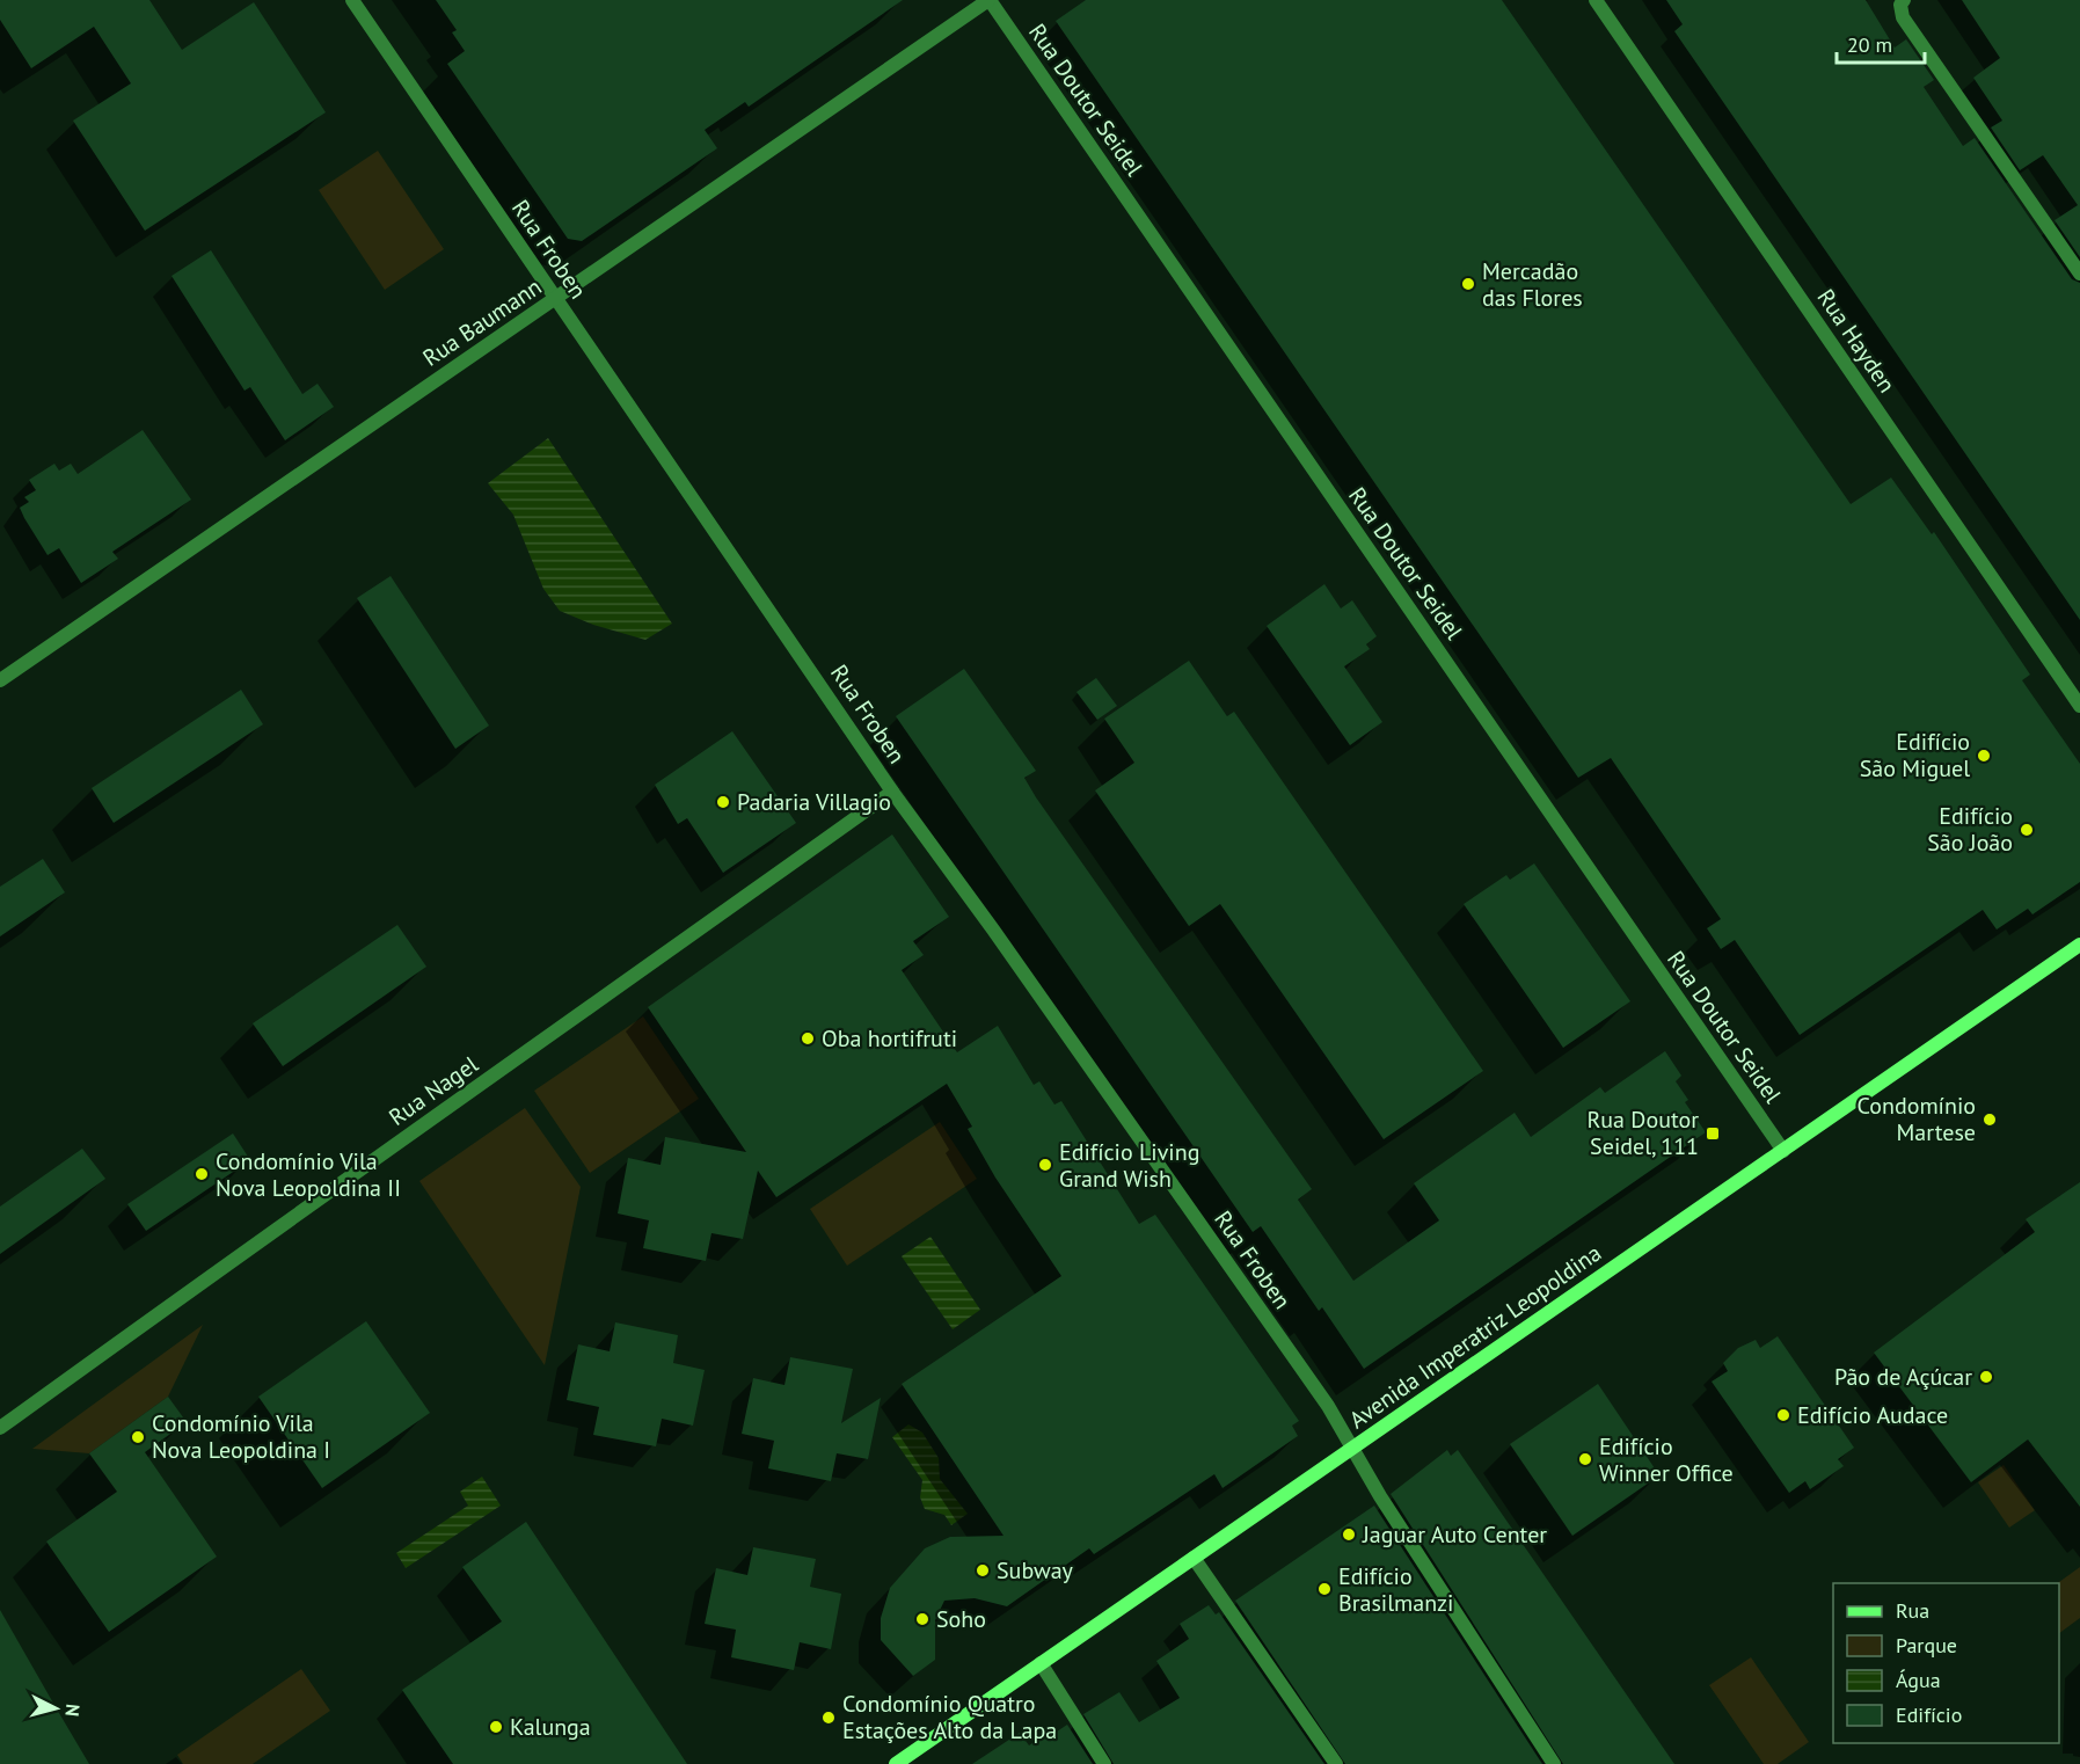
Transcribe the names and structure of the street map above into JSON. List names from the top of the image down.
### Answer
{
  "streets": {
    "main road": ["Avenida Imperatriz Leopoldina"],
    "street": [
      "Rua Doutor Seidel",
      "Rua Froben",
      "Rua Baumann",
      "Rua Hayden",
      "Rua Nagel"
    ]
  },
  "crossings": [
    ["Rua Doutor Seidel", "Rua Baumann"],
    ["Rua Doutor Seidel", "Avenida Imperatriz Leopoldina"],
    ["Rua Froben", "Rua Baumann"],
    ["Rua Froben", "Rua Nagel"],
    ["Rua Froben", "Avenida Imperatriz Leopoldina"]
  ],
  "places": {
    "other": [
      "Mercadão das Flores",
      "Edifício São Miguel",
      "Padaria Villagio",
      "Edifício São João",
      "Oba hortifruti",
      "Condomínio Martese",
      "Edifício Living Grand Wish",
      "Condomínio Vila Nova Leopoldina II",
      "Pão de Açúcar",
      "Edifício Audace",
      "Condomínio Vila Nova Leopoldina I",
      "Edifício Winner Office",
      "Jaguar Auto Center",
      "Subway",
      "Edifício Brasilmanzi",
      "Soho",
      "Condomínio Quatro Estações Alto da Lapa",
      "Kalunga"
    ],
    "transit": ["Rua Doutor Seidel, 111"]
  },
  "legend": [
    "Rua",
    "Parque",
    "Água",
    "Edifício"
  ],
  "scale_bar": "20 m",
  "north": "right"
}
